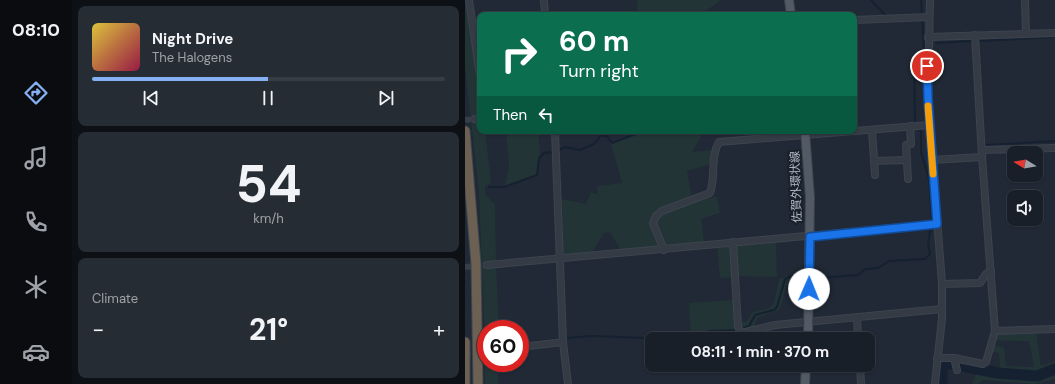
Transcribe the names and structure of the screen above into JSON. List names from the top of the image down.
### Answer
{
  "streets": {
    "main road": ["佐賀外環状線"]
  },
  "north": "left",
  "page": {
    "tabs": "08:10",
    "turn": ["60 m", "Turn right"],
    "song": ["Night Drive", "The Halogens"],
    "then": "Then",
    "tile": [
      ["54", "km/h"],
      "Climate"
    ],
    "heat": ["−", "21°", "+"],
    "limit": "60",
    "trip": "08:11 · 1 min · 370 m"
  }
}
